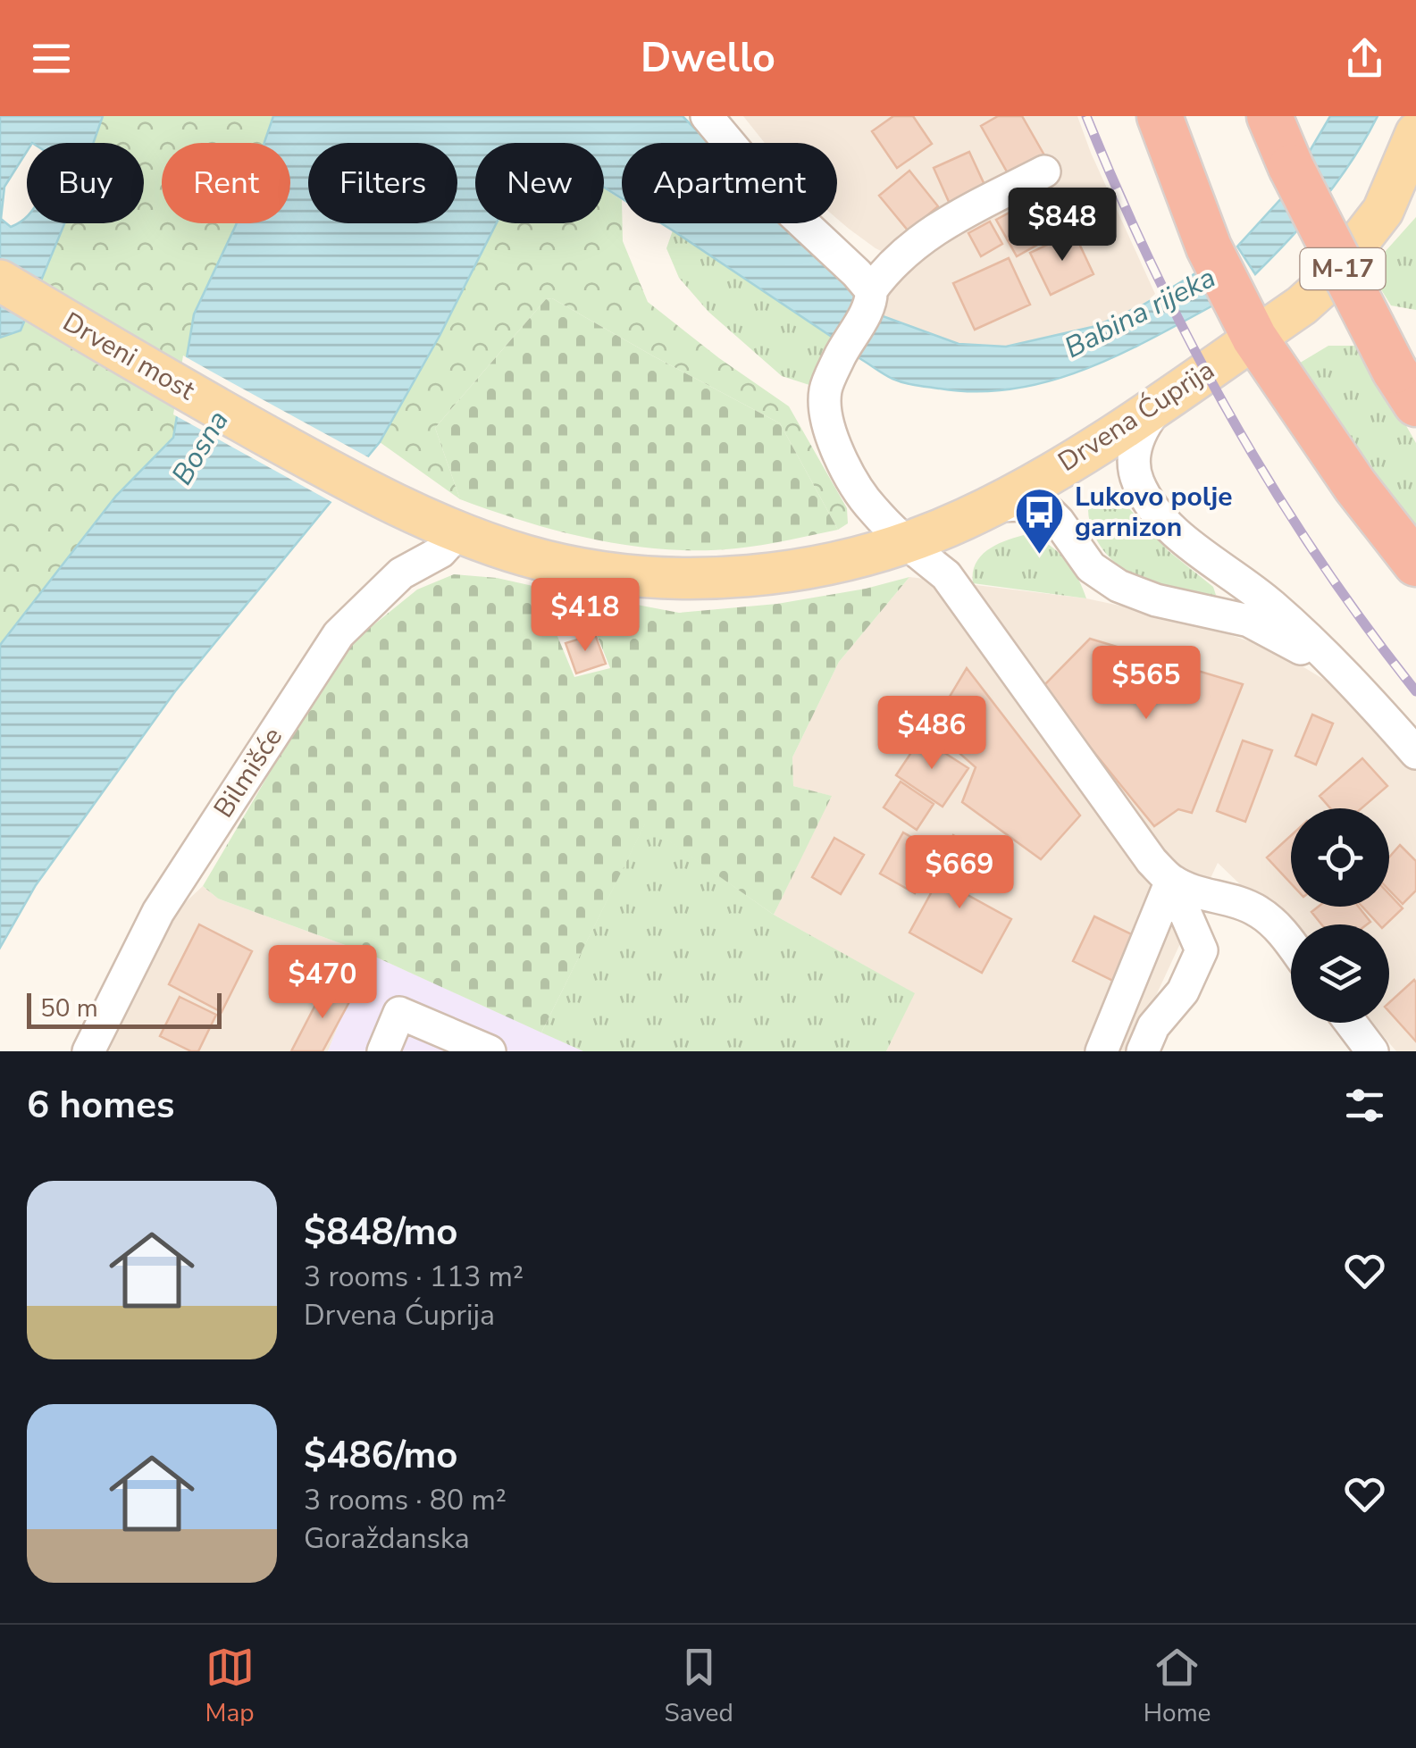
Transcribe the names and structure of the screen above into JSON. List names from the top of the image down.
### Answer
{
  "streets": {
    "highway": ["M-17"],
    "main road": ["Drveni most", "Drvena Ćuprija"],
    "street": ["Bilmišće"]
  },
  "crossings": [
    ["Drveni most", "Drvena Ćuprija"],
    ["Drvena Ćuprija", "Bilmišće"]
  ],
  "water": ["Babina rijeka", "Bosna"],
  "places": {
    "bus stop": ["Lukovo polje garnizon"]
  },
  "scale_bar": "50 m",
  "page": {
    "header": "Dwello",
    "chip": [
      "Buy",
      "Rent",
      "Filters",
      "New",
      "Apartment"
    ],
    "price": [
      "$848",
      "$418",
      "$565",
      "$486",
      "$669",
      "$470"
    ],
    "scale": "50 m",
    "heading": "6 homes",
    "list": [
      {
        "name": "$848/mo",
        "note": "3 rooms · 113 m² · Drvena Ćuprija"
      },
      {
        "name": "$486/mo",
        "note": "3 rooms · 80 m² · Goraždanska"
      }
    ],
    "tabs": ["Map", "Saved", "Home"]
  }
}
